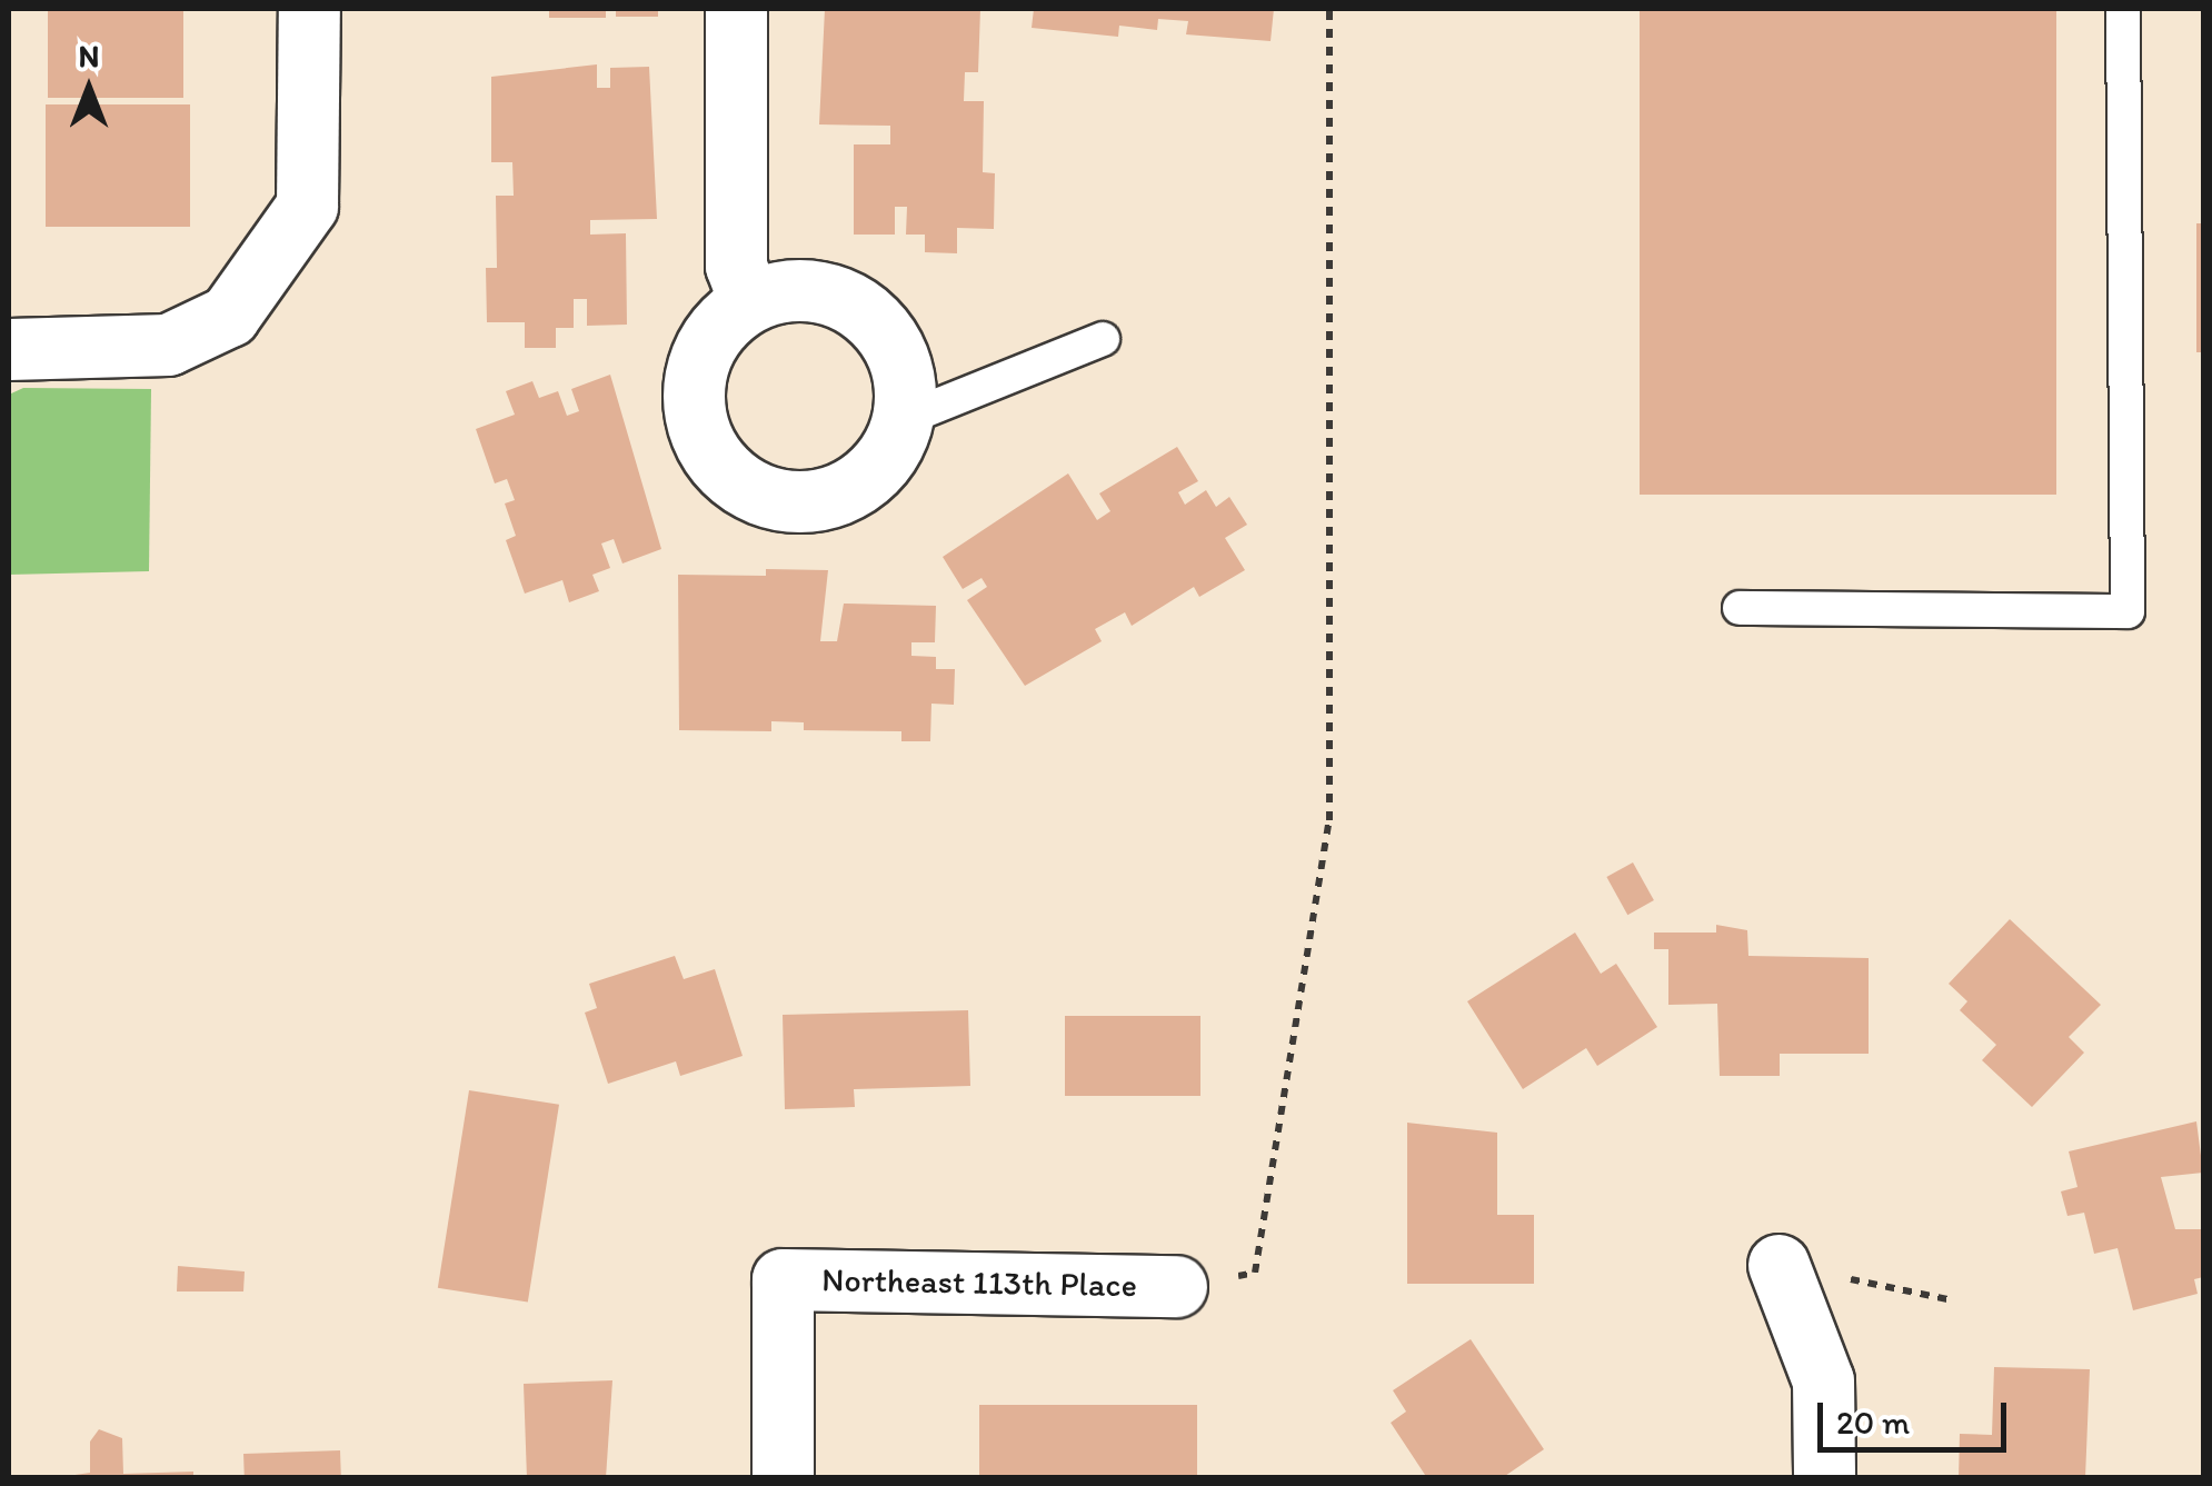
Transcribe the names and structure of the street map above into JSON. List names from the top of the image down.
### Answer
{
  "streets": {
    "street": ["Northeast 113th Place"]
  },
  "scale_bar": "20 m",
  "north": "top"
}
